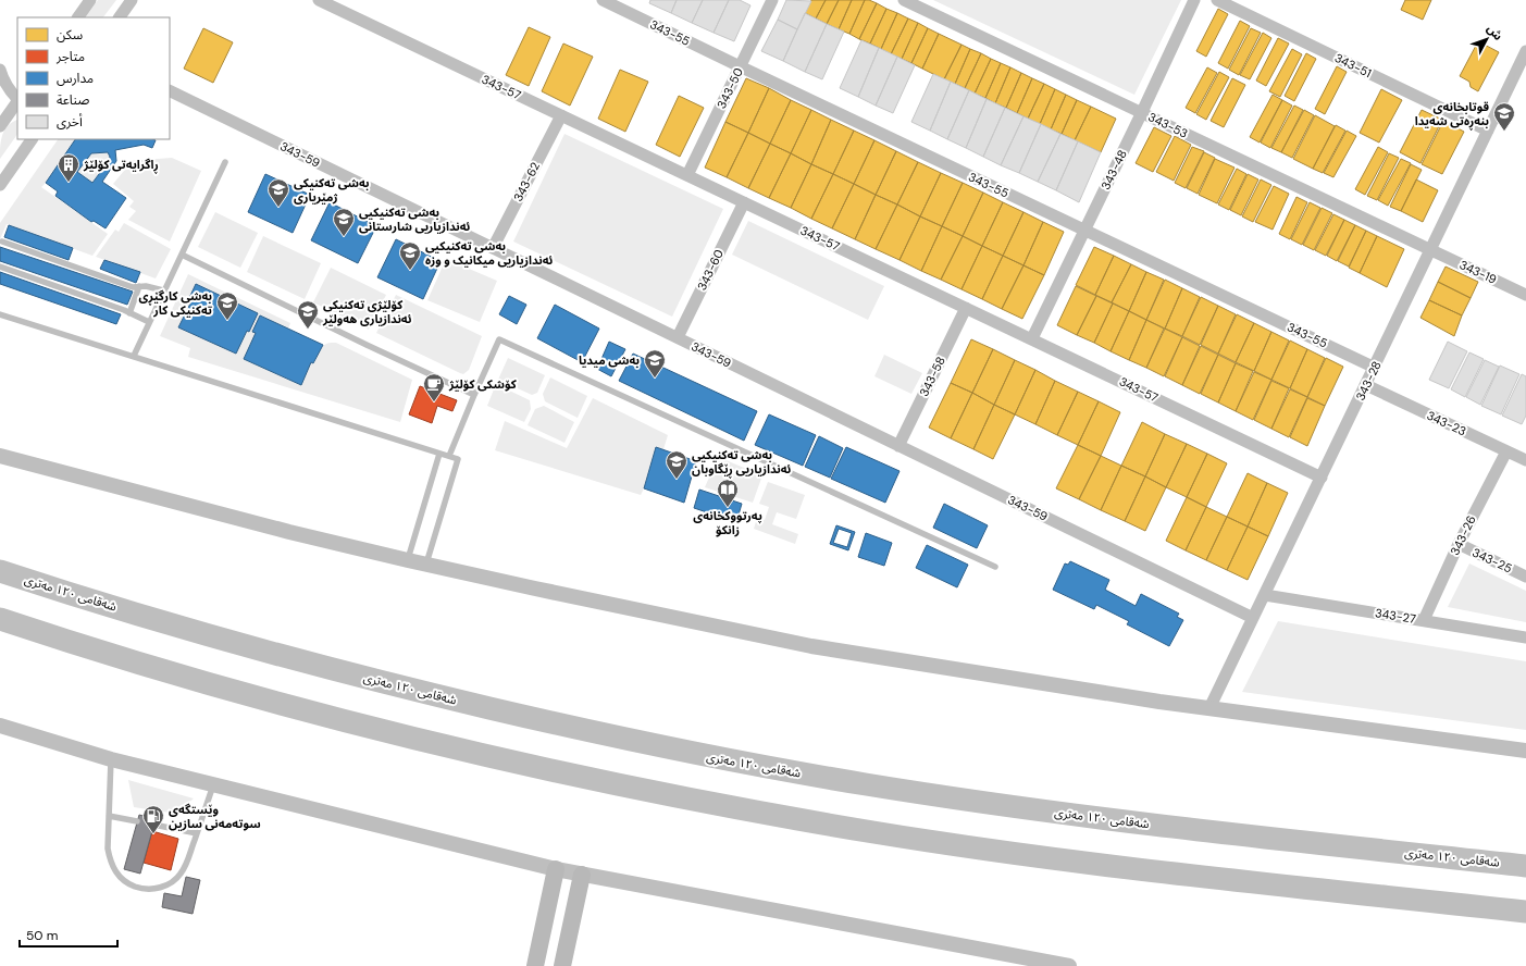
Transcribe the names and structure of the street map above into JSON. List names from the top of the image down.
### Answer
{
  "streets": {
    "highway": ["شەقامی ١٢٠ مەتری"],
    "street": [
      "343-55",
      "343-51",
      "343-57",
      "343-50",
      "343-53",
      "343-59",
      "343-48",
      "343-62",
      "343-60",
      "343-19",
      "343-58",
      "343-28",
      "343-23",
      "343-26",
      "343-25",
      "343-27"
    ]
  },
  "crossings": [
    ["343-55", "343-50"],
    ["343-55", "343-48"],
    ["343-55", "343-28"],
    ["343-51", "343-28"],
    ["343-57", "343-50"],
    ["343-57", "343-48"],
    ["343-57", "343-62"],
    ["343-57", "343-60"],
    ["343-57", "343-58"],
    ["343-57", "343-28"],
    ["343-53", "343-48"],
    ["343-53", "343-19"],
    ["343-53", "343-28"],
    ["343-59", "343-62"],
    ["343-59", "343-60"],
    ["343-59", "343-58"],
    ["343-59", "343-28"],
    ["343-19", "343-28"],
    ["343-28", "343-23"],
    ["343-28", "343-27"],
    ["343-23", "343-26"],
    ["343-26", "343-25"],
    ["343-26", "343-27"]
  ],
  "places": {
    "school or university": [
      "قوتابخانەی بنەڕەتی شەیدا",
      "بەشی تەکنیکی ژمێریاری",
      "بەشی تەکنیکیی ئەندازیاریی شارستانی",
      "بەشی تەکنیکیی ئەندازیاریی میکانیک و وزە",
      "بەشی کارگێڕی تەکنیکی کار",
      "کۆلێژی تەکنیکی ئەندازیاری هەولێر",
      "بەشی میدیا",
      "بەشی تەکنیکیی ئەندازیاریی ڕێگاوبان"
    ],
    "building": ["ڕاگرایەتی کۆلێژ"],
    "cafe": ["کۆشکی کۆلێژ"],
    "library": ["پەرتووکخانەی زانکۆ"],
    "fuel station": ["وێستگەی سوتەمەنی سازین"]
  },
  "legend": [
    "سكن",
    "متاجر",
    "مدارس",
    "صناعة",
    "أخرى"
  ],
  "scale_bar": "50 m",
  "north": "top right"
}
